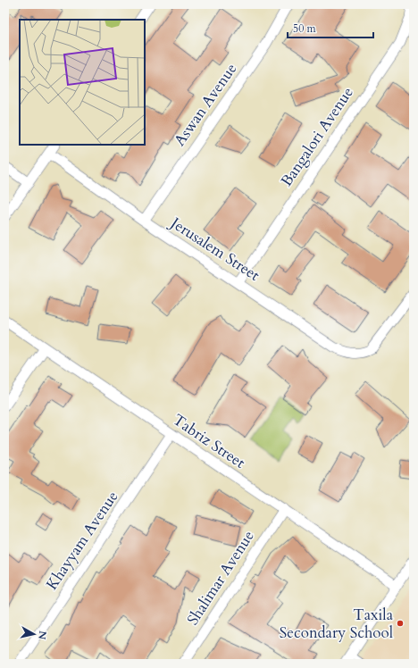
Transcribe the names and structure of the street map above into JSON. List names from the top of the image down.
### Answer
{
  "streets": {
    "street": [
      "Aswan Avenue",
      "Bangalori Avenue",
      "Jerusalem Street",
      "Tabriz Street",
      "Khayyam Avenue",
      "Shalimar Avenue"
    ]
  },
  "crossings": [
    ["Aswan Avenue", "Jerusalem Street"],
    ["Bangalori Avenue", "Jerusalem Street"],
    ["Tabriz Street", "Khayyam Avenue"],
    ["Tabriz Street", "Shalimar Avenue"]
  ],
  "places": ["Taxila Secondary School"],
  "scale_bar": "50 m",
  "north": "right"
}
